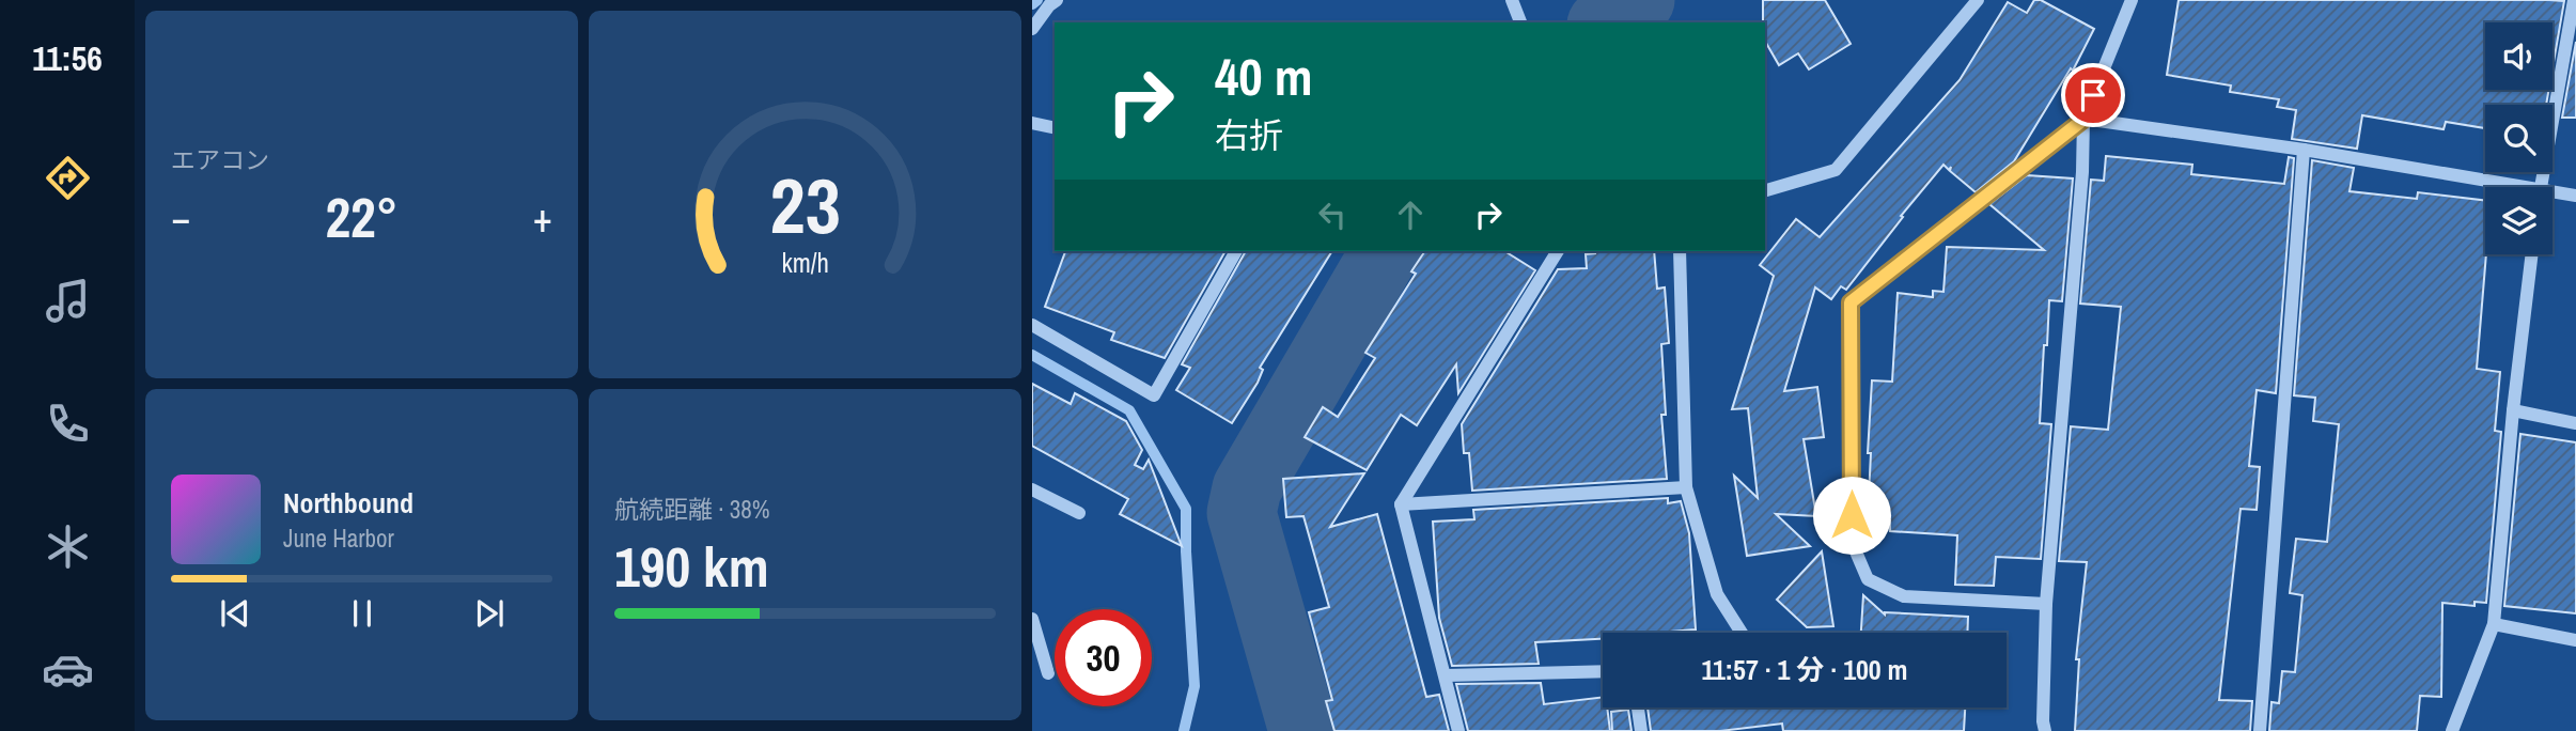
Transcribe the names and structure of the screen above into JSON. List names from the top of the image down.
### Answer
{
  "page": {
    "tabs": "11:56",
    "tile": [
      "エアコン",
      ["航続距離 · 38%", "190 km"]
    ],
    "turn": ["40 m", "右折"],
    "heat": ["−", "22°", "+"],
    "song": ["Northbound", "June Harbor"],
    "limit": "30",
    "trip": "11:57 · 1 分 · 100 m",
    "gauge": ["23", "km/h"]
  }
}
